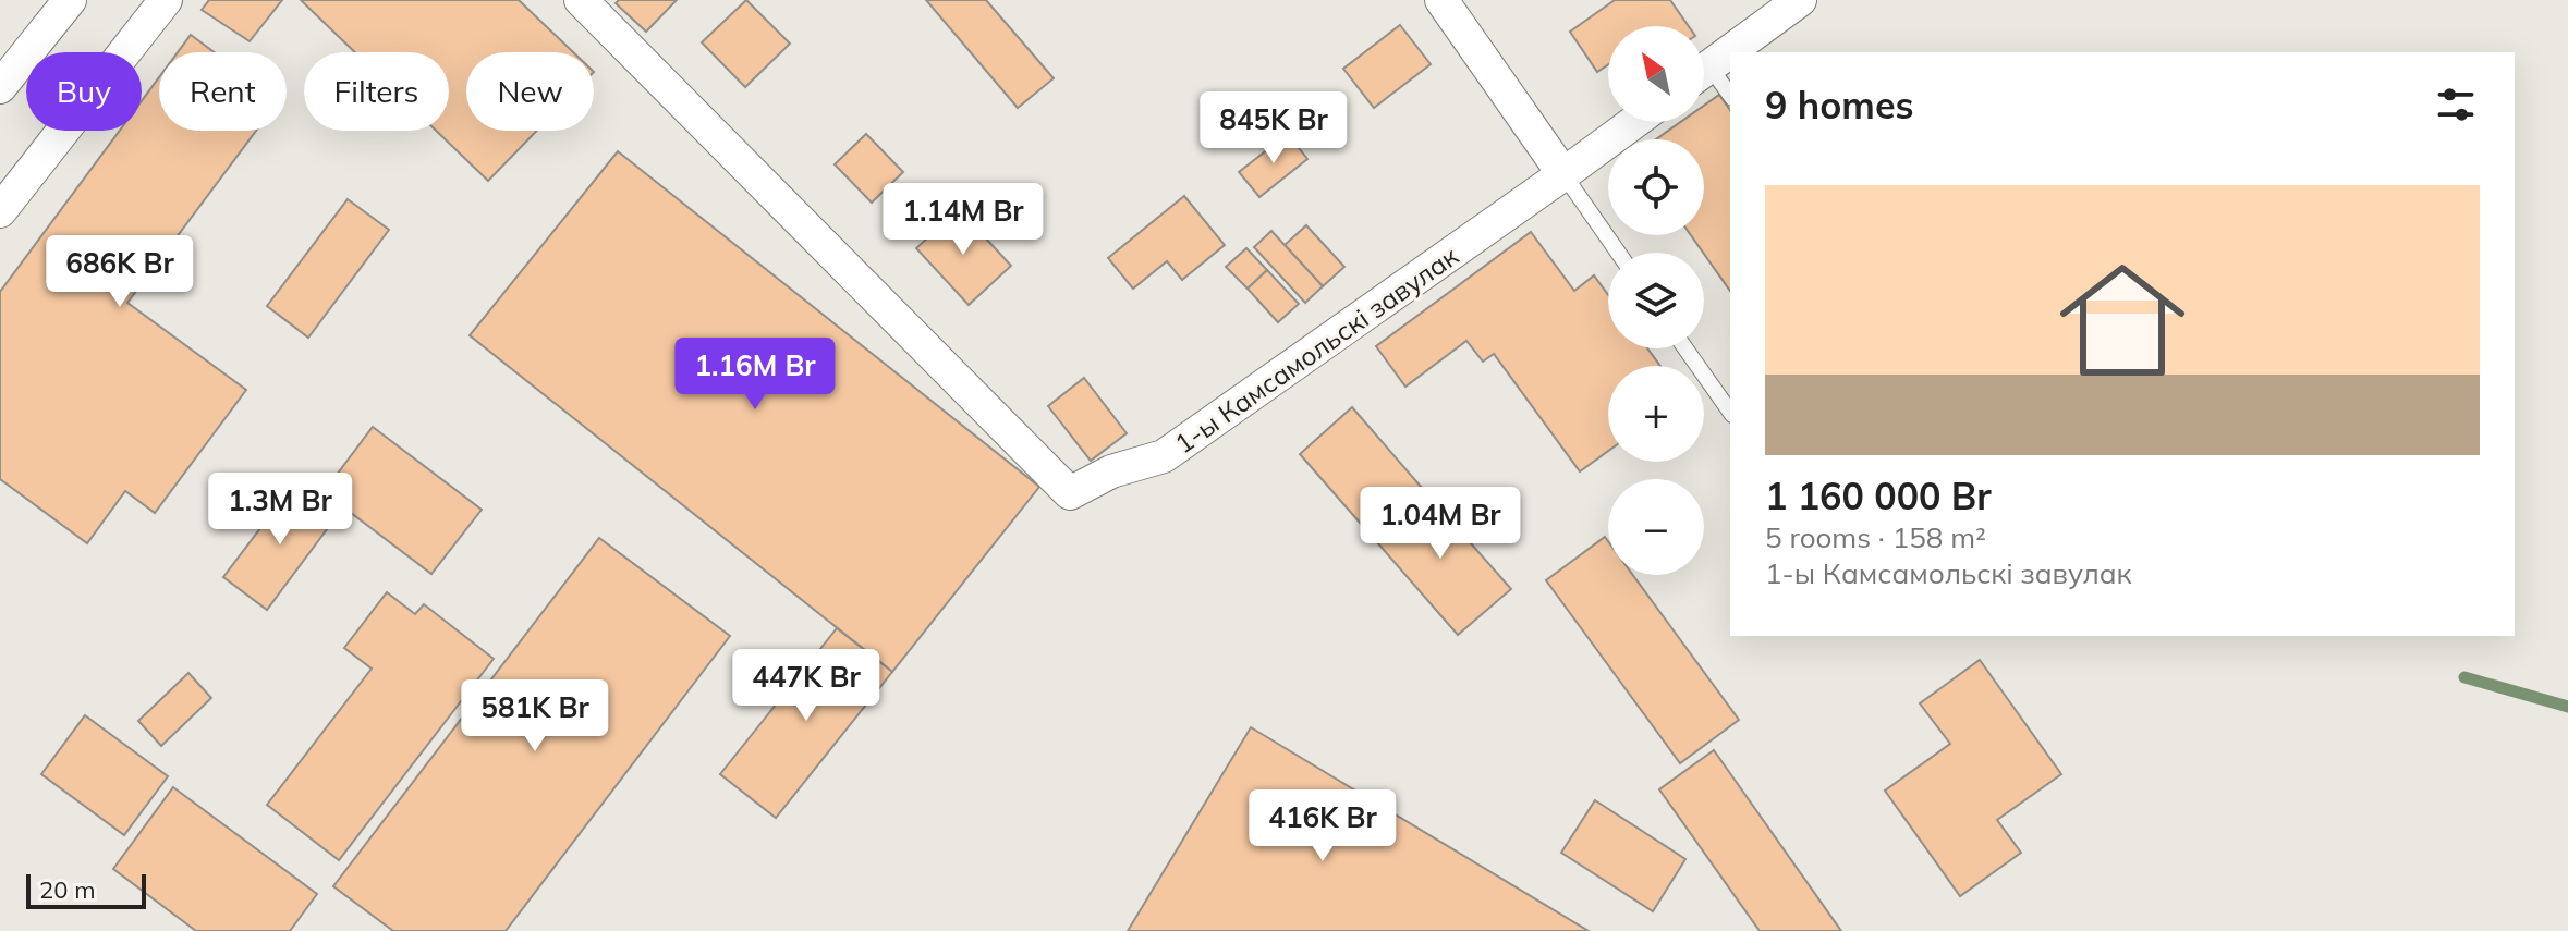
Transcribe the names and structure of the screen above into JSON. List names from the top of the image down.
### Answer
{
  "streets": {
    "street": ["1-ы Камсамольскі завулак"]
  },
  "scale_bar": "20 m",
  "north": "top left",
  "page": {
    "map_buttons": ["+", "−"],
    "chip": [
      "Buy",
      "Rent",
      "Filters",
      "New"
    ],
    "heading": "9 homes",
    "price": [
      "845K Br",
      "1.14M Br",
      "686K Br",
      "1.16M Br",
      "1.3M Br",
      "1.04M Br",
      "447K Br",
      "581K Br",
      "416K Br"
    ],
    "list": [
      {
        "name": "1 160 000 Br",
        "note": "5 rooms · 158 m² · 1-ы Камсамольскі завулак"
      }
    ],
    "scale": "20 m"
  }
}
